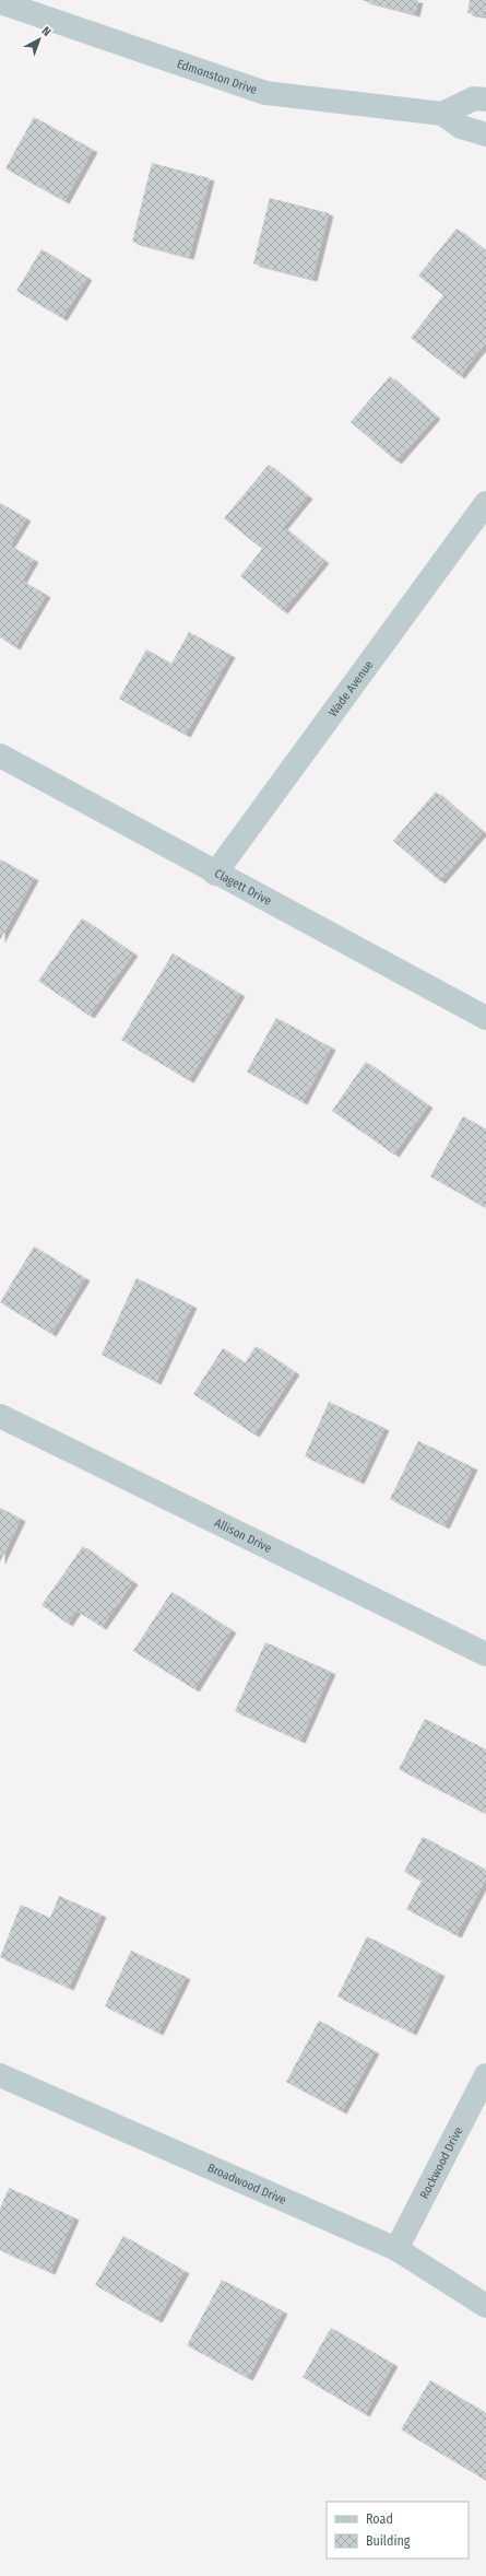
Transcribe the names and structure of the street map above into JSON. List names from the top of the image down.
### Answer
{
  "streets": {
    "street": [
      "Edmonston Drive",
      "Wade Avenue",
      "Clagett Drive",
      "Allison Drive",
      "Rockwood Drive",
      "Broadwood Drive"
    ]
  },
  "crossings": [
    ["Wade Avenue", "Clagett Drive"],
    ["Rockwood Drive", "Broadwood Drive"]
  ],
  "legend": ["Road", "Building"],
  "north": "top right"
}
